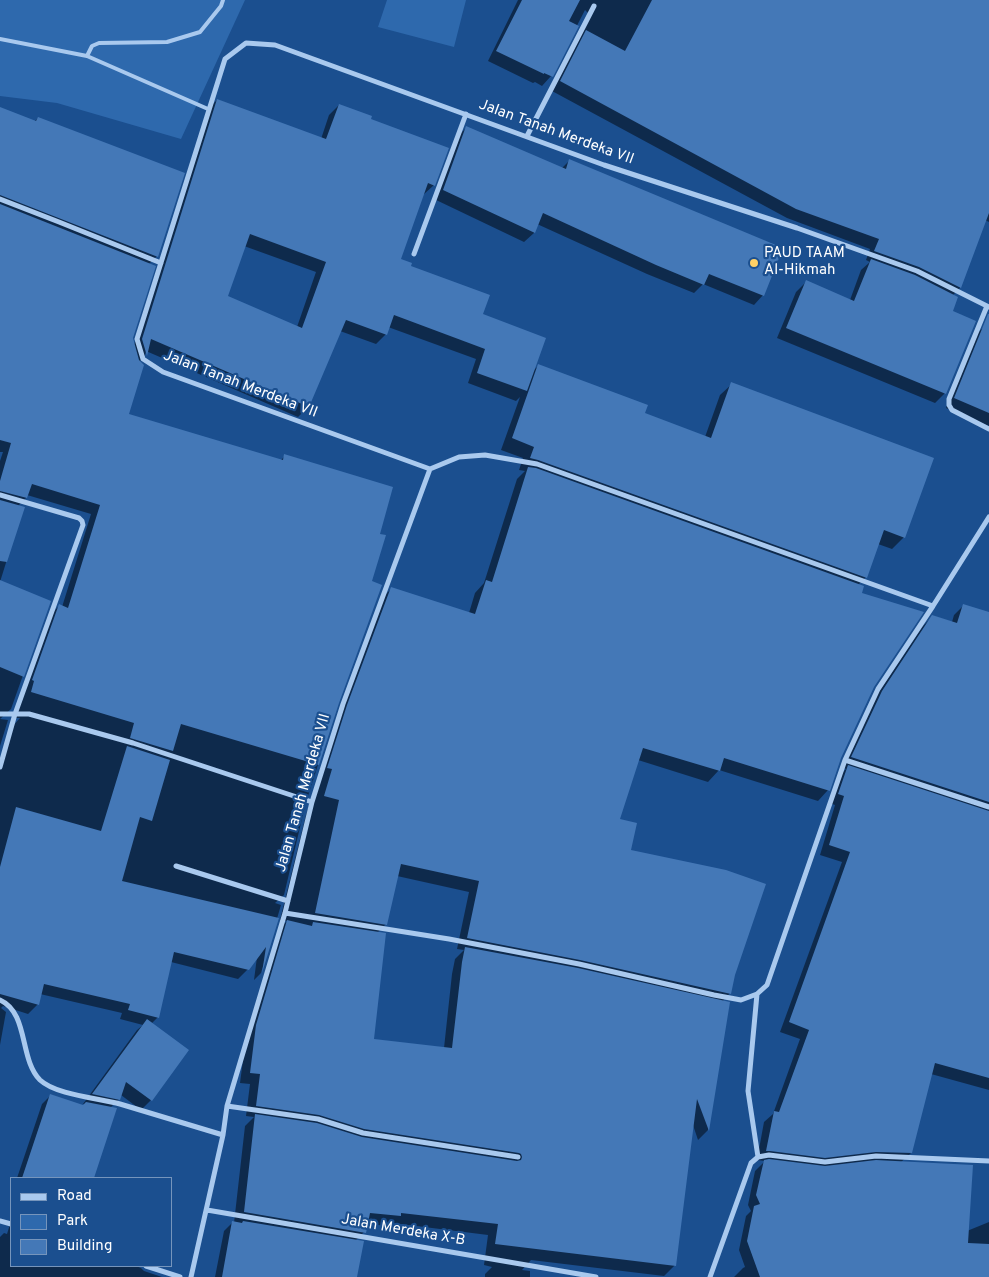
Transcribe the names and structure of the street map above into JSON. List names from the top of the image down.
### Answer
{
  "streets": {
    "street": ["Jalan Tanah Merdeka VII", "Jalan Merdeka X-B"]
  },
  "crossings": [
    ["Jalan Tanah Merdeka VII", "Jalan Merdeka X-B"]
  ],
  "places": ["PAUD TAAM Al-Hikmah"],
  "legend": ["Road", "Park", "Building"]
}
